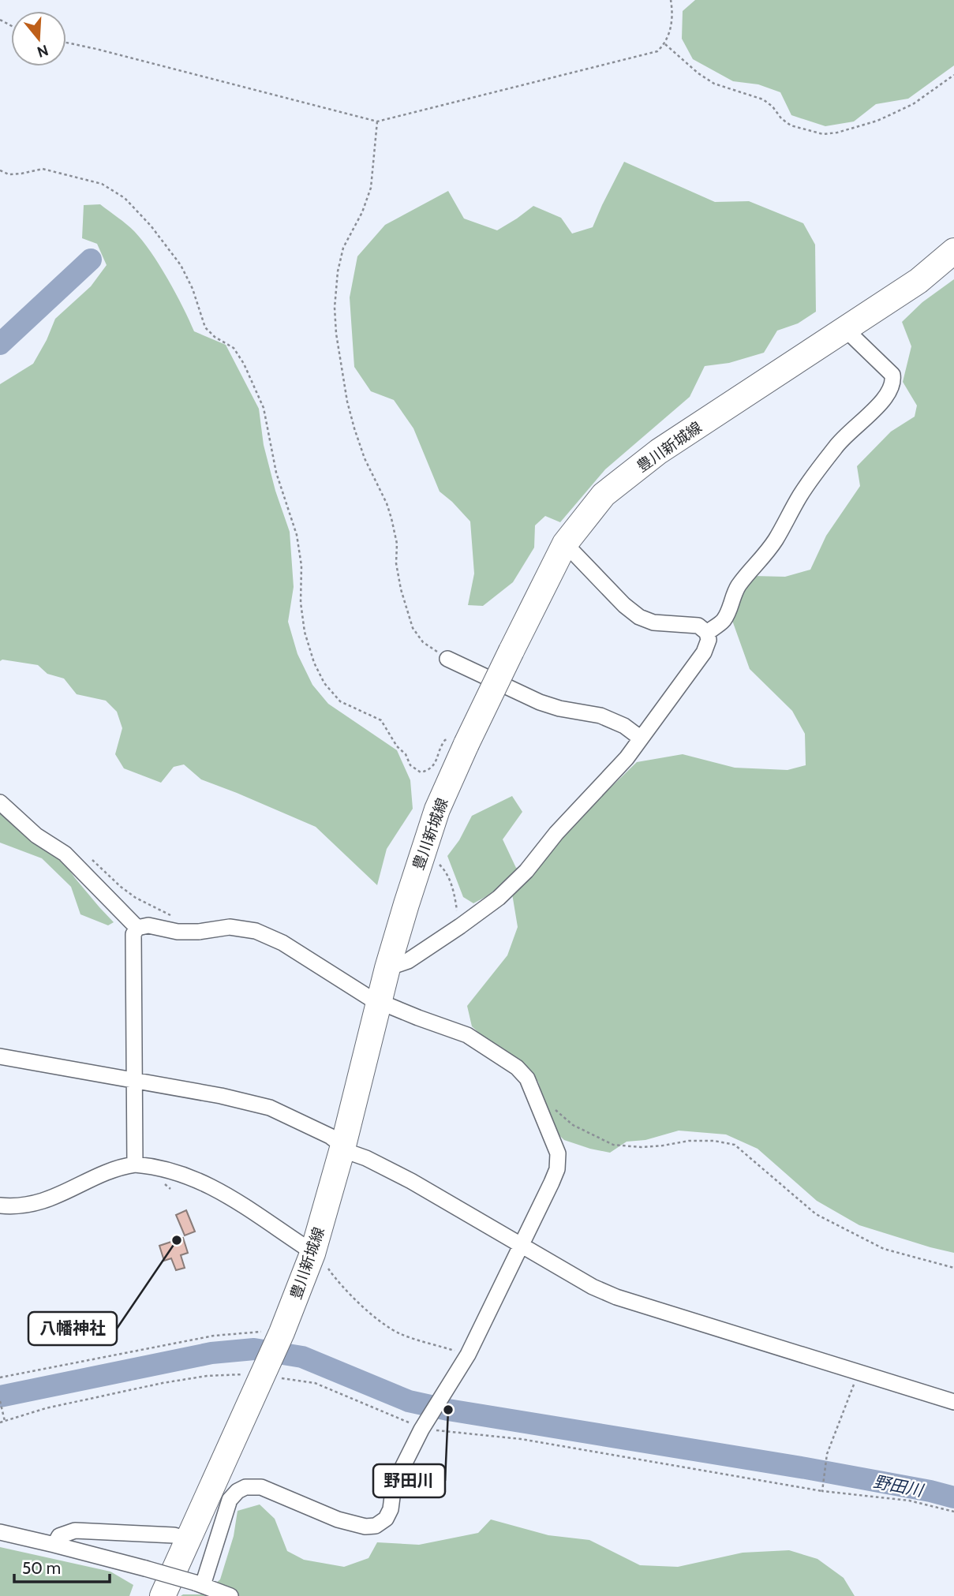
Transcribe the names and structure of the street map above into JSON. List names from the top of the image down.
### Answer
{
  "streets": {
    "main road": ["豊川新城線"]
  },
  "water": ["野田川"],
  "places": ["八幡神社", "野田川"],
  "scale_bar": "50 m",
  "north": "bottom"
}
